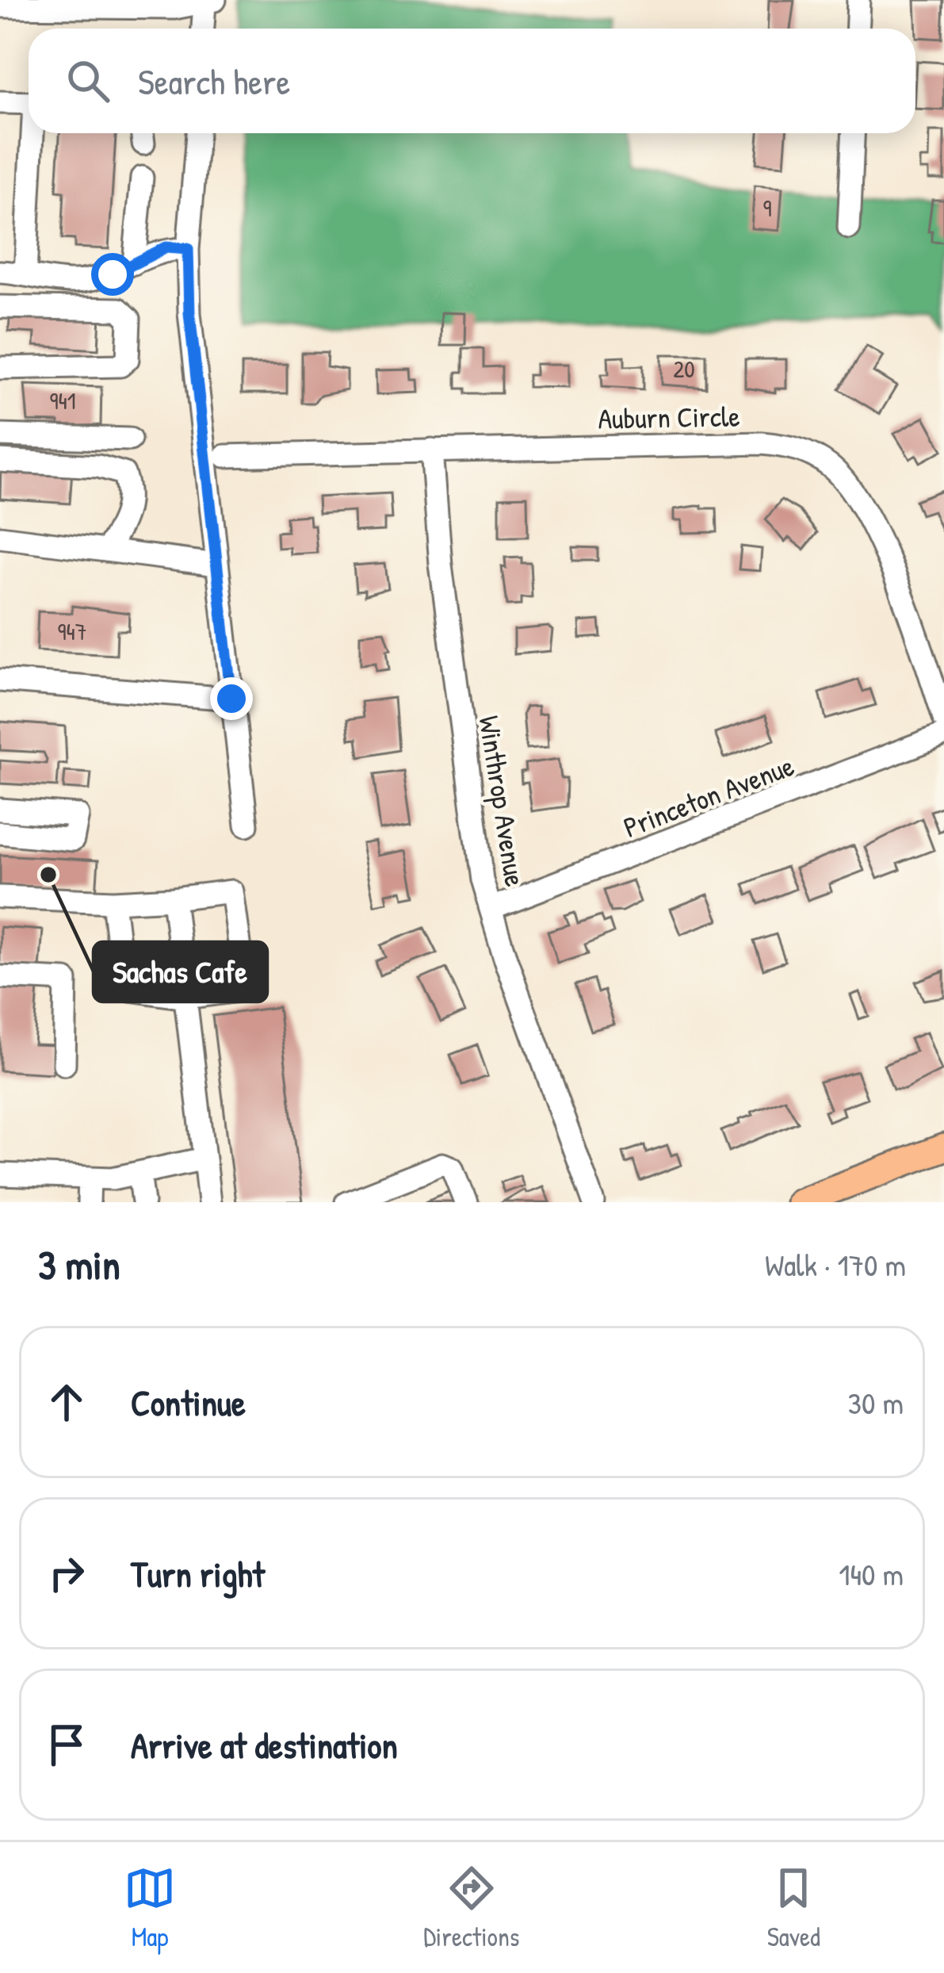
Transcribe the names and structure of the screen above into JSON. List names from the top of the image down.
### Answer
{
  "streets": {
    "street": ["Auburn Circle", "Princeton Avenue", "Winthrop Avenue"]
  },
  "crossings": [
    ["Auburn Circle", "Winthrop Avenue"],
    ["Princeton Avenue", "Winthrop Avenue"]
  ],
  "places": ["Sachas Cafe"],
  "house_numbers": [
    "9",
    "20",
    "941",
    "947"
  ],
  "page": {
    "search": "Search here",
    "heading": ["3 min", "Walk · 170 m"],
    "list": [
      ["Continue", "30 m"],
      ["Turn right", "140 m"],
      "Arrive at destination"
    ],
    "nav": ["Map", "Directions", "Saved"]
  }
}
